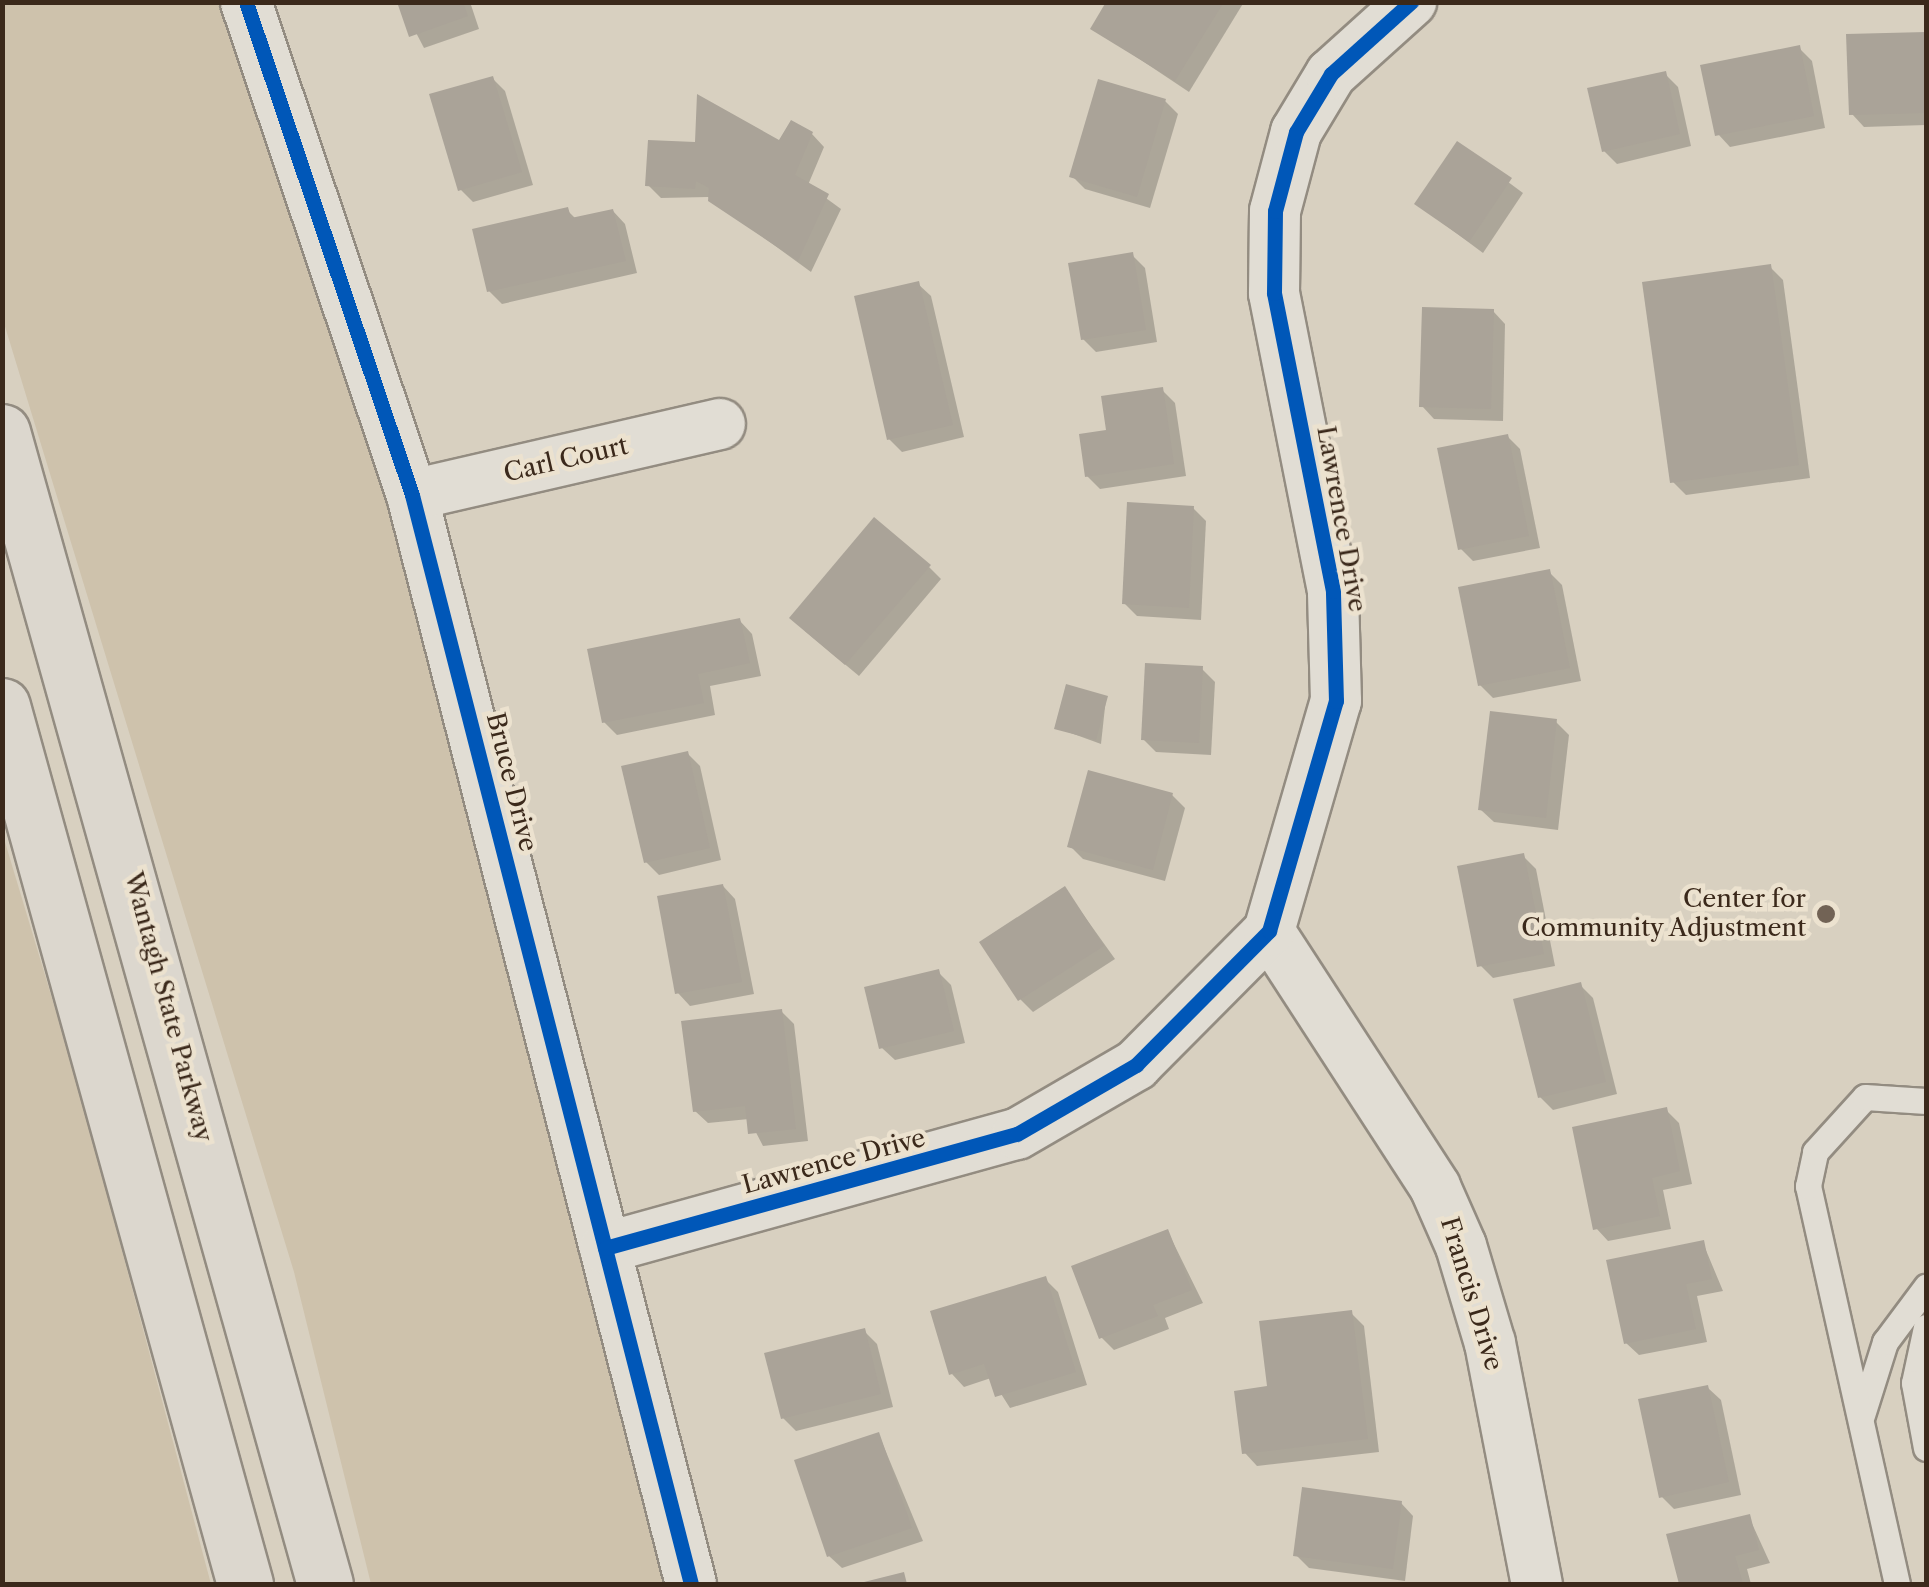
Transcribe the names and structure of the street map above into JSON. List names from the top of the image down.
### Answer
{
  "streets": {
    "highway": ["Wantagh State Parkway"],
    "street": [
      "Carl Court",
      "Lawrence Drive",
      "Bruce Drive",
      "Francis Drive"
    ]
  },
  "crossings": [
    ["Carl Court", "Bruce Drive"],
    ["Lawrence Drive", "Bruce Drive"],
    ["Lawrence Drive", "Francis Drive"]
  ],
  "places": ["Center for Community Adjustment"]
}
